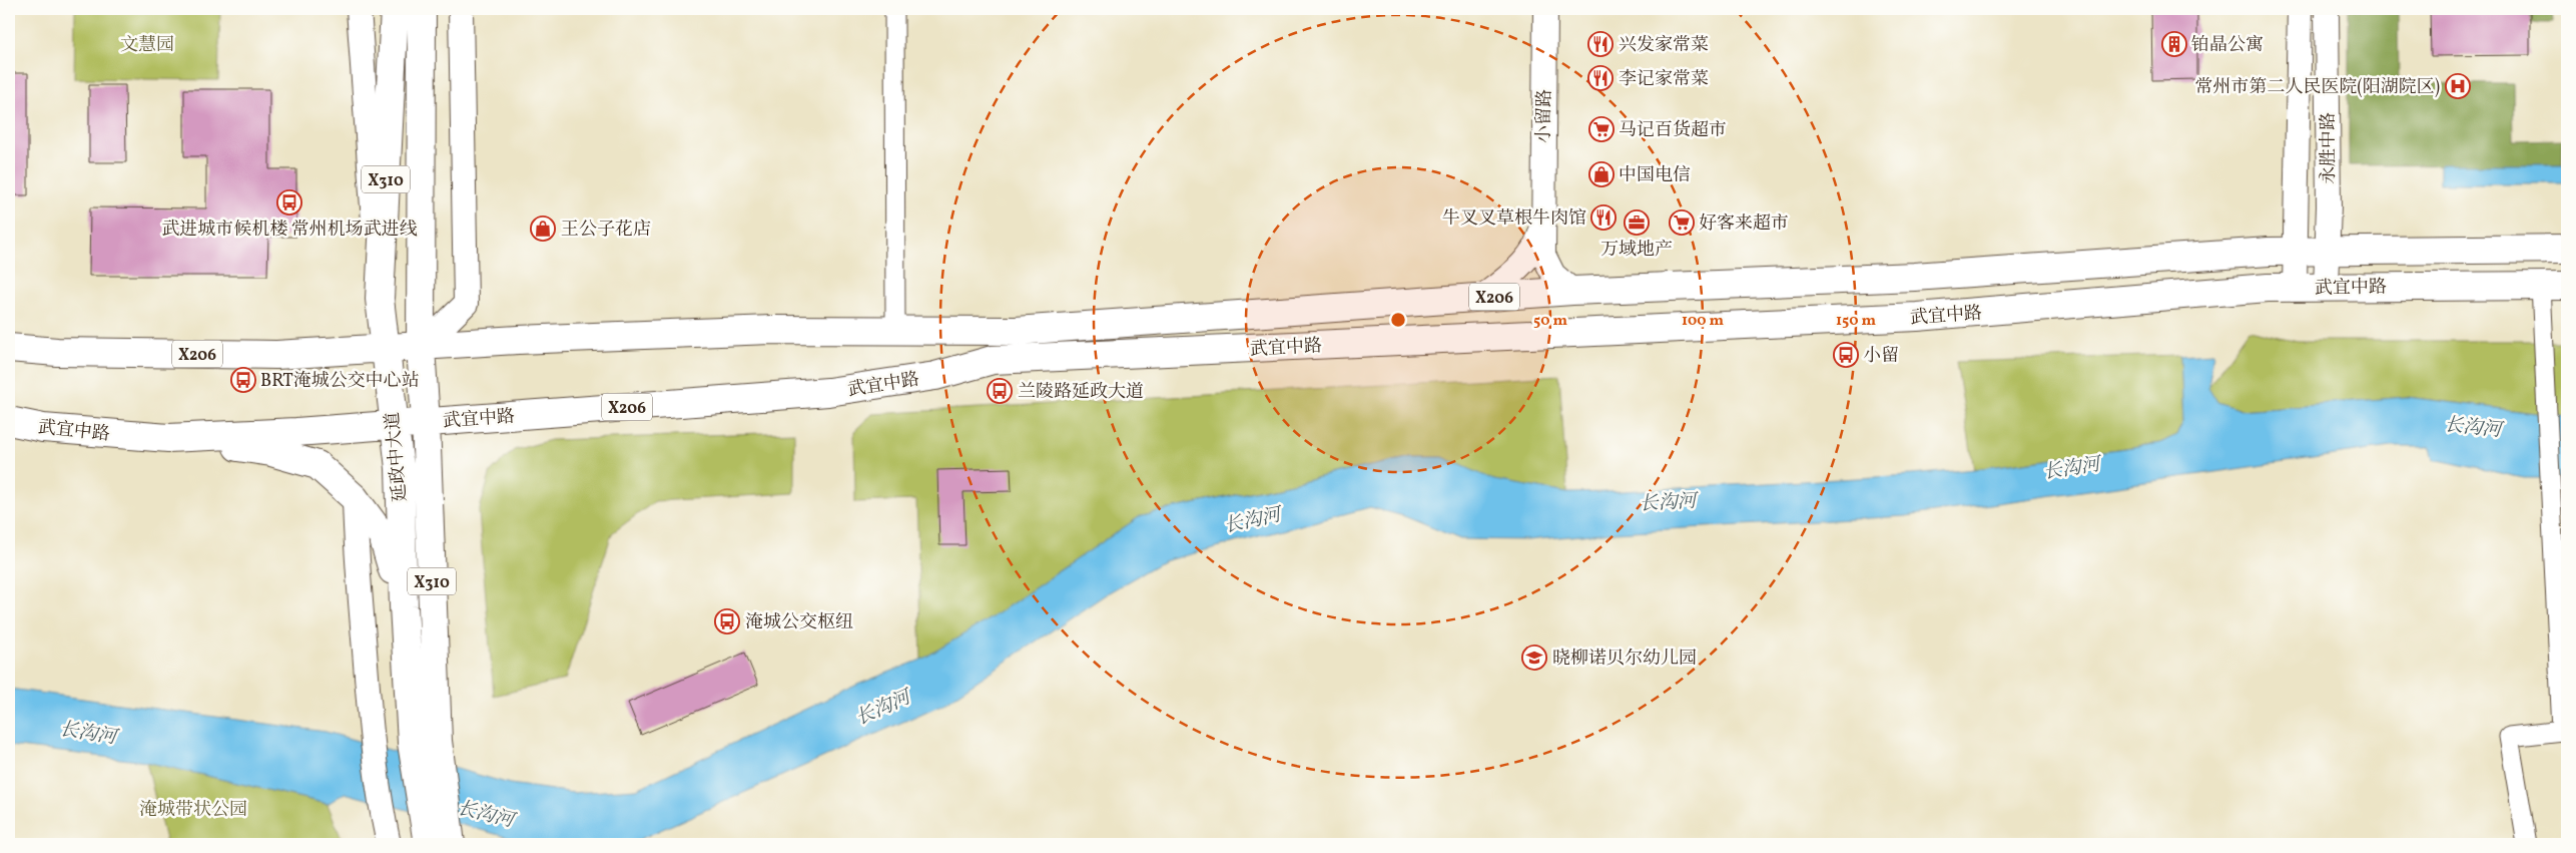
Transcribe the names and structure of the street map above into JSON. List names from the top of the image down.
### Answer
{
  "streets": {
    "main road": [
      "X310",
      "武宜中路",
      "X206",
      "延政中大道"
    ],
    "street": ["小留路", "永胜中路"]
  },
  "crossings": [
    ["小留路", "武宜中路"],
    ["永胜中路", "武宜中路"],
    ["武宜中路", "延政中大道"]
  ],
  "water": ["长沟河"],
  "parks": ["文慧园", "淹城带状公园"],
  "places": {
    "restaurant": ["兴发家常菜", "李记家常菜", "牛叉叉草根牛肉馆"],
    "building": ["铂晶公寓"],
    "hospital": ["常州市第二人民医院(阳湖院区)"],
    "supermarket": ["马记百货超市", "好客来超市"],
    "shop": ["中国电信", "王公子花店"],
    "bus stop": [
      "武进城市候机楼 常州机场武进线",
      "小留",
      "BRT淹城公交中心站",
      "兰陵路延政大道",
      "淹城公交枢纽"
    ],
    "office": ["万域地产"],
    "school or university": ["晓柳诺贝尔幼儿园"]
  },
  "rings": ["50 m", "100 m", "150 m"]
}
